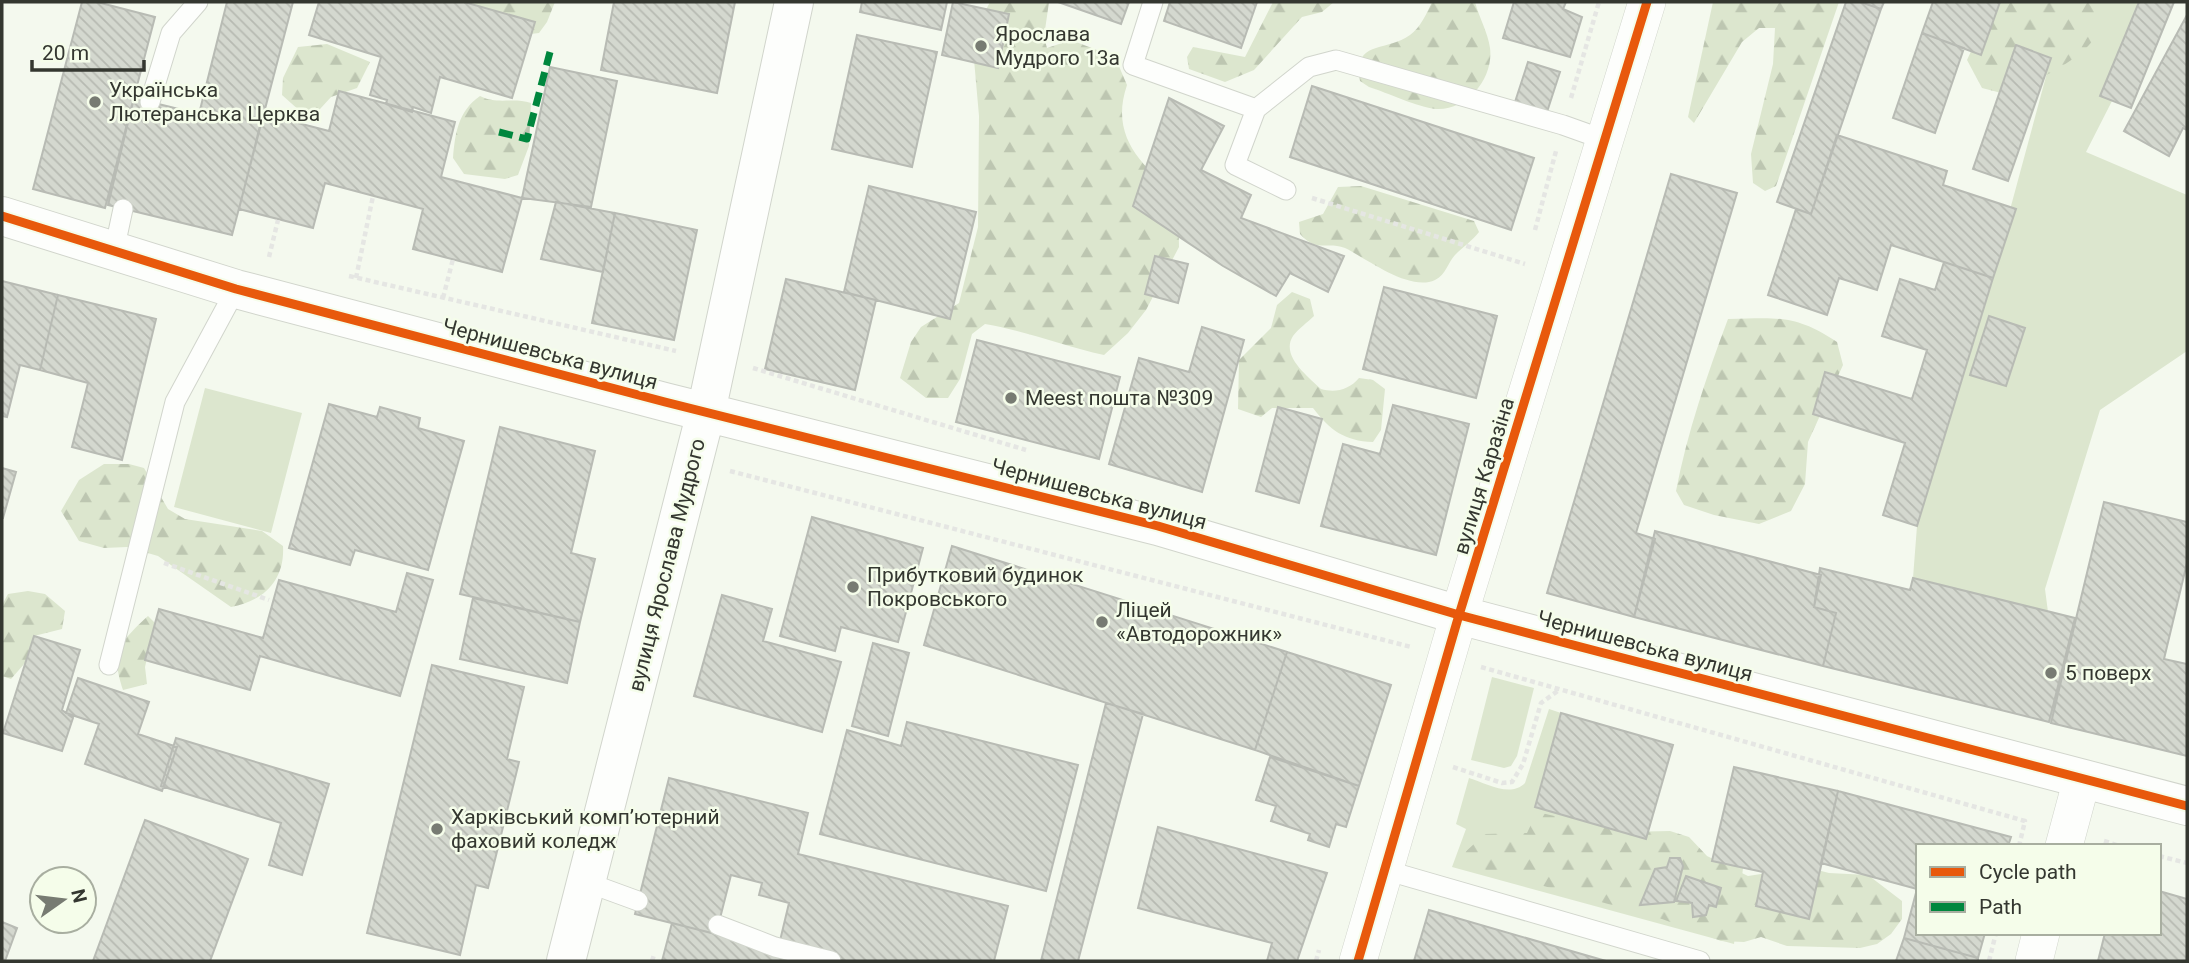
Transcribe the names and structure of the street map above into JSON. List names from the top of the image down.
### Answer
{
  "streets": {
    "street": ["Чернишевська вулиця", "вулиця Каразіна", "вулиця Ярослава Мудрого"]
  },
  "crossings": [
    ["Чернишевська вулиця", "вулиця Каразіна"],
    ["Чернишевська вулиця", "вулиця Ярослава Мудрого"]
  ],
  "places": [
    "Ярослава Мудрого 13а",
    "Українська Лютеранська Церква",
    "Meest пошта №309",
    "Прибутковий будинок Покровського",
    "Ліцей «Автодорожник»",
    "5 поверх",
    "Харківський компʼютерний фаховий коледж"
  ],
  "legend": ["Cycle path", "Path"],
  "scale_bar": "20 m",
  "north": "right"
}
